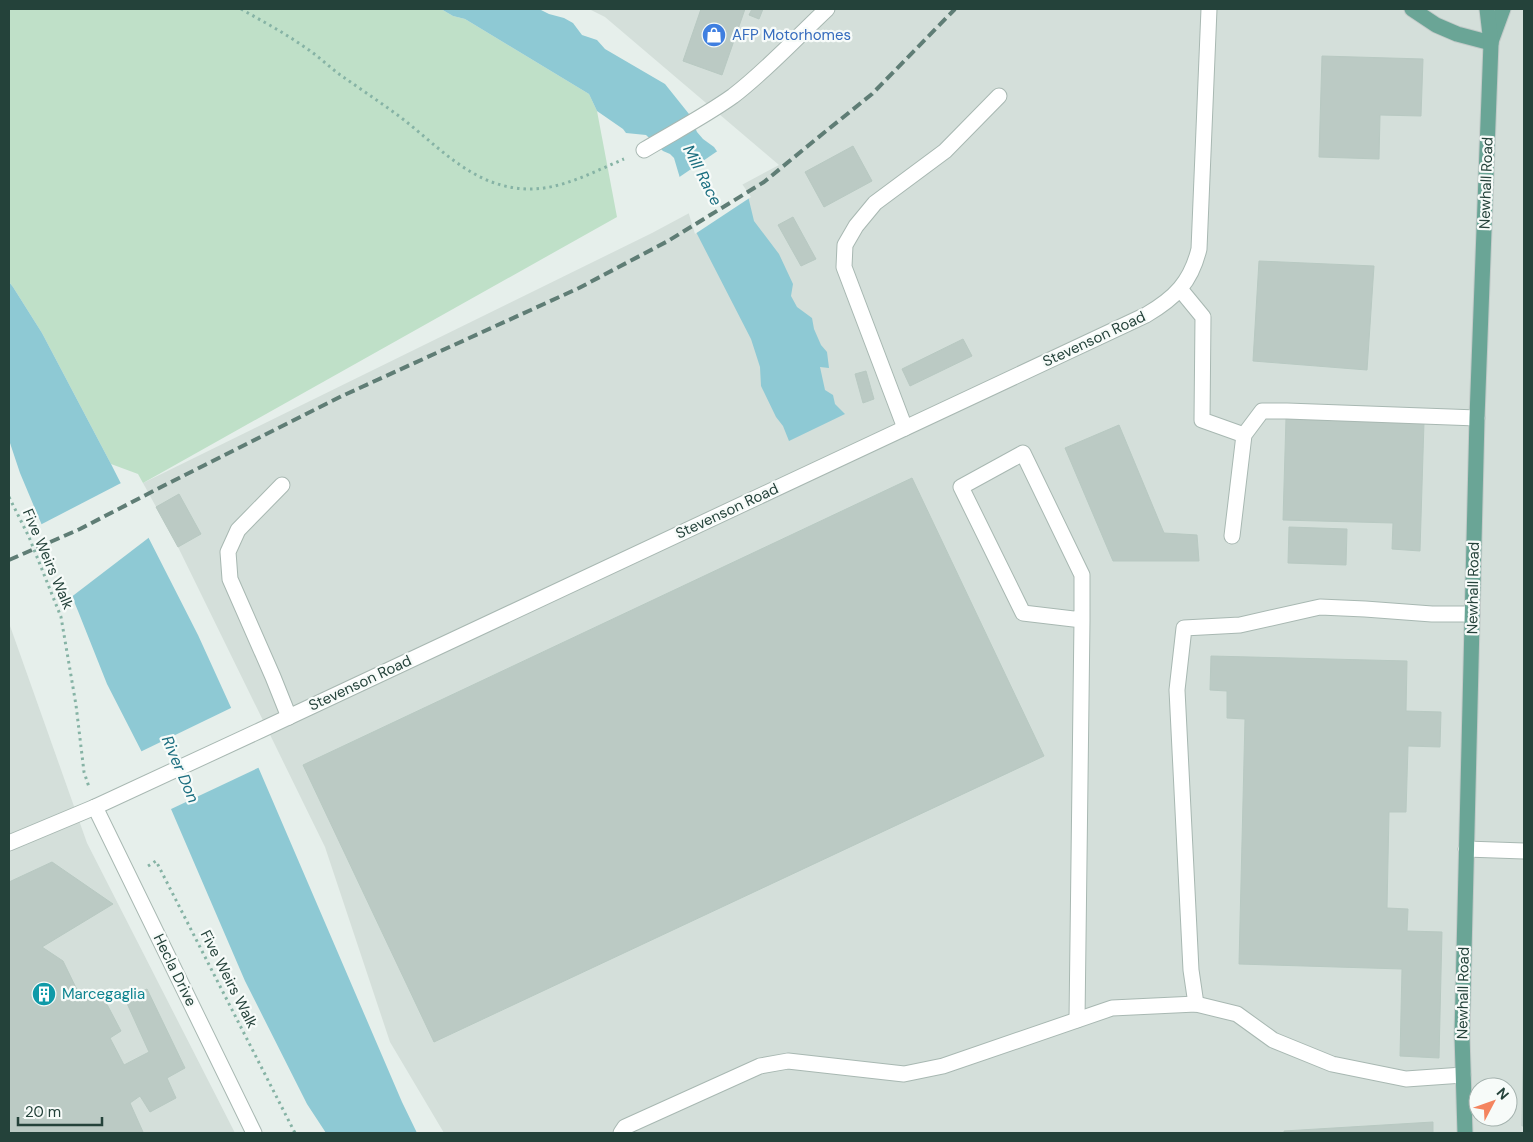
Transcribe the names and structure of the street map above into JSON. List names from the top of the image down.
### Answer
{
  "streets": {
    "main road": ["Newhall Road"],
    "street": ["Stevenson Road", "Hecla Drive"],
    "path": ["Five Weirs Walk"]
  },
  "crossings": [
    ["Stevenson Road", "Five Weirs Walk"],
    ["Stevenson Road", "Hecla Drive"],
    ["Five Weirs Walk", "Hecla Drive"]
  ],
  "water": ["Mill Race", "River Don"],
  "places": {
    "shop": ["AFP Motorhomes"],
    "building": ["Marcegaglia"]
  },
  "scale_bar": "20 m",
  "north": "top right"
}
